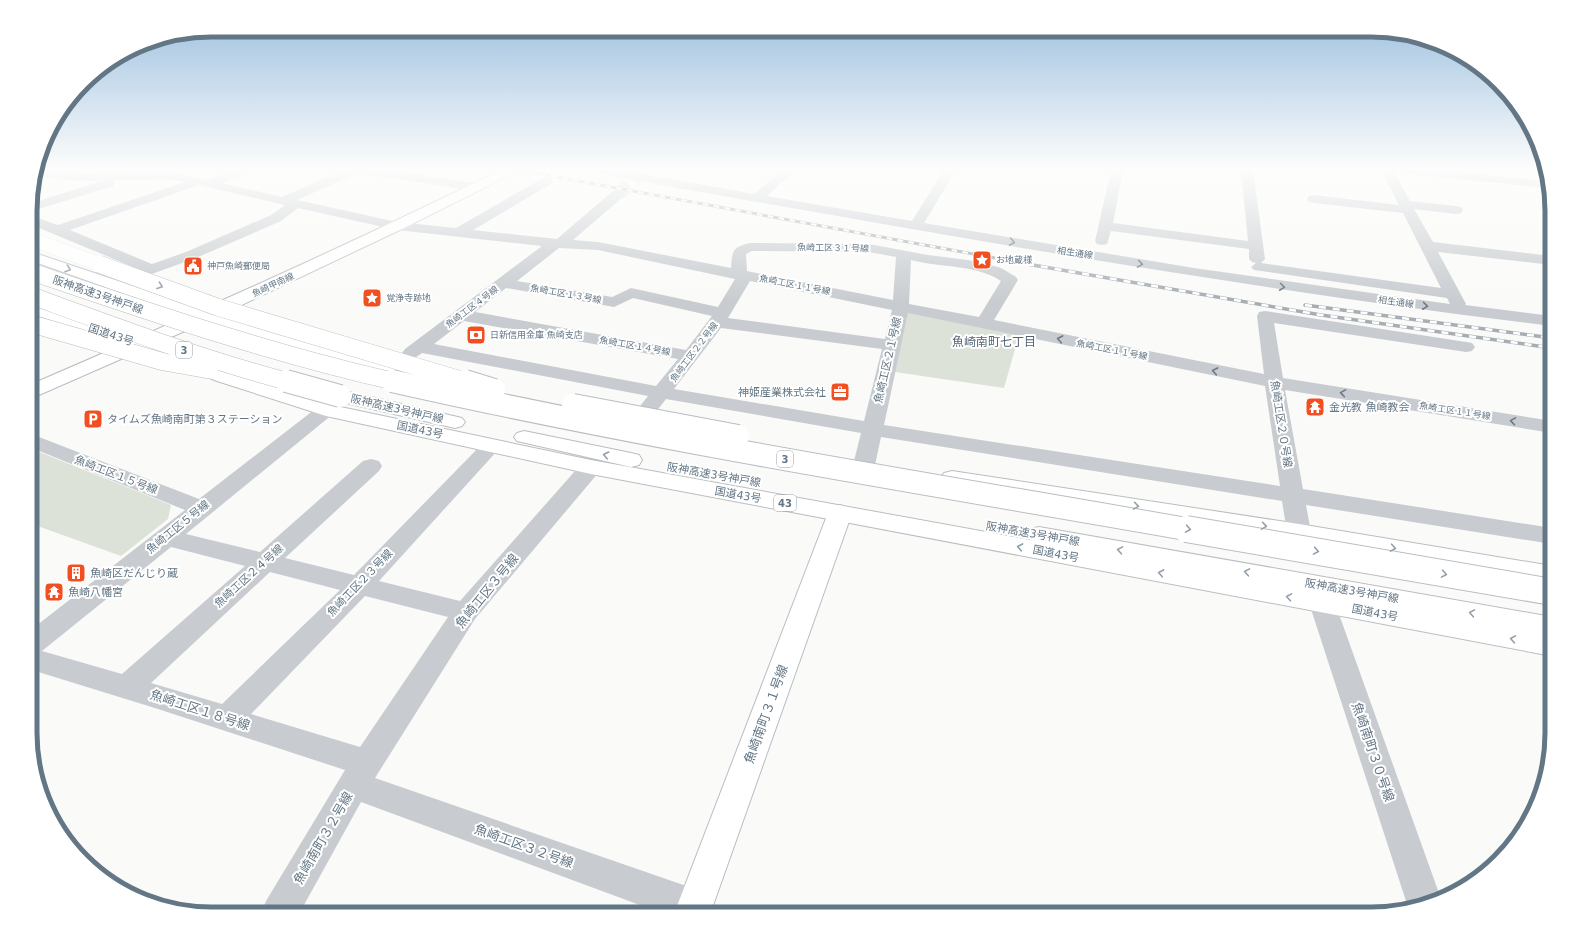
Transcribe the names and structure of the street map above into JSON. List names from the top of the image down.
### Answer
{
  "streets": {
    "main road": [
      "魚崎甲南線",
      "阪神高速3号神戸線",
      "国道43号",
      "3",
      "43",
      "魚崎南町３１号線"
    ],
    "street": [
      "魚崎工区３１号線",
      "相生通線",
      "魚崎工区１１号線",
      "魚崎工区１３号線",
      "魚崎工区４号線",
      "魚崎工区１４号線",
      "魚崎工区２２号線",
      "魚崎工区２１号線",
      "魚崎工区２０号線",
      "魚崎工区１５号線",
      "魚崎工区５号線",
      "魚崎工区２４号線",
      "魚崎工区２３号線",
      "魚崎工区３号線",
      "魚崎工区１８号線",
      "魚崎南町３０号線",
      "魚崎南町３２号線",
      "魚崎工区３２号線"
    ]
  },
  "crossings": [
    ["魚崎工区３１号線", "魚崎工区１１号線"],
    ["魚崎工区３１号線", "魚崎工区２２号線"],
    ["魚崎工区３１号線", "魚崎工区２１号線"],
    ["魚崎甲南線", "魚崎工区１１号線"],
    ["魚崎甲南線", "国道43号"],
    ["魚崎工区１１号線", "魚崎工区４号線"],
    ["魚崎工区１１号線", "魚崎工区２２号線"],
    ["魚崎工区１１号線", "魚崎工区２１号線"],
    ["魚崎工区１１号線", "魚崎工区２０号線"],
    ["魚崎工区１３号線", "魚崎工区４号線"],
    ["魚崎工区１３号線", "魚崎工区２２号線"],
    ["魚崎工区１３号線", "魚崎工区２１号線"],
    ["阪神高速3号神戸線", "国道43号"],
    ["阪神高速3号神戸線", "魚崎工区５号線"],
    ["魚崎工区４号線", "魚崎工区１４号線"],
    ["国道43号", "魚崎工区５号線"],
    ["国道43号", "魚崎工区２３号線"],
    ["国道43号", "魚崎工区３号線"],
    ["国道43号", "魚崎南町３１号線"],
    ["国道43号", "魚崎南町３０号線"],
    ["魚崎工区１４号線", "魚崎工区２２号線"],
    ["魚崎工区１５号線", "魚崎工区５号線"],
    ["魚崎工区２４号線", "魚崎工区１８号線"],
    ["魚崎工区２３号線", "魚崎工区１８号線"],
    ["魚崎工区３号線", "魚崎工区１８号線"],
    ["魚崎工区３号線", "魚崎南町３２号線"],
    ["魚崎工区３号線", "魚崎工区３２号線"],
    ["魚崎工区１８号線", "魚崎南町３２号線"],
    ["魚崎工区１８号線", "魚崎工区３２号線"],
    ["魚崎南町３２号線", "魚崎工区３２号線"]
  ],
  "districts": ["魚崎南町七丁目"],
  "places": {
    "place": ["お地蔵様", "覚浄寺跡地"],
    "public building": ["神戸魚崎郵便局"],
    "bank": ["日新信用金庫 魚崎支店"],
    "office": ["神姫産業株式会社"],
    "temple": ["金光教 魚崎教会", "魚崎八幡宮"],
    "parking": ["タイムズ魚崎南町第３ステーション"],
    "building": ["魚崎区だんじり蔵"]
  }
}
